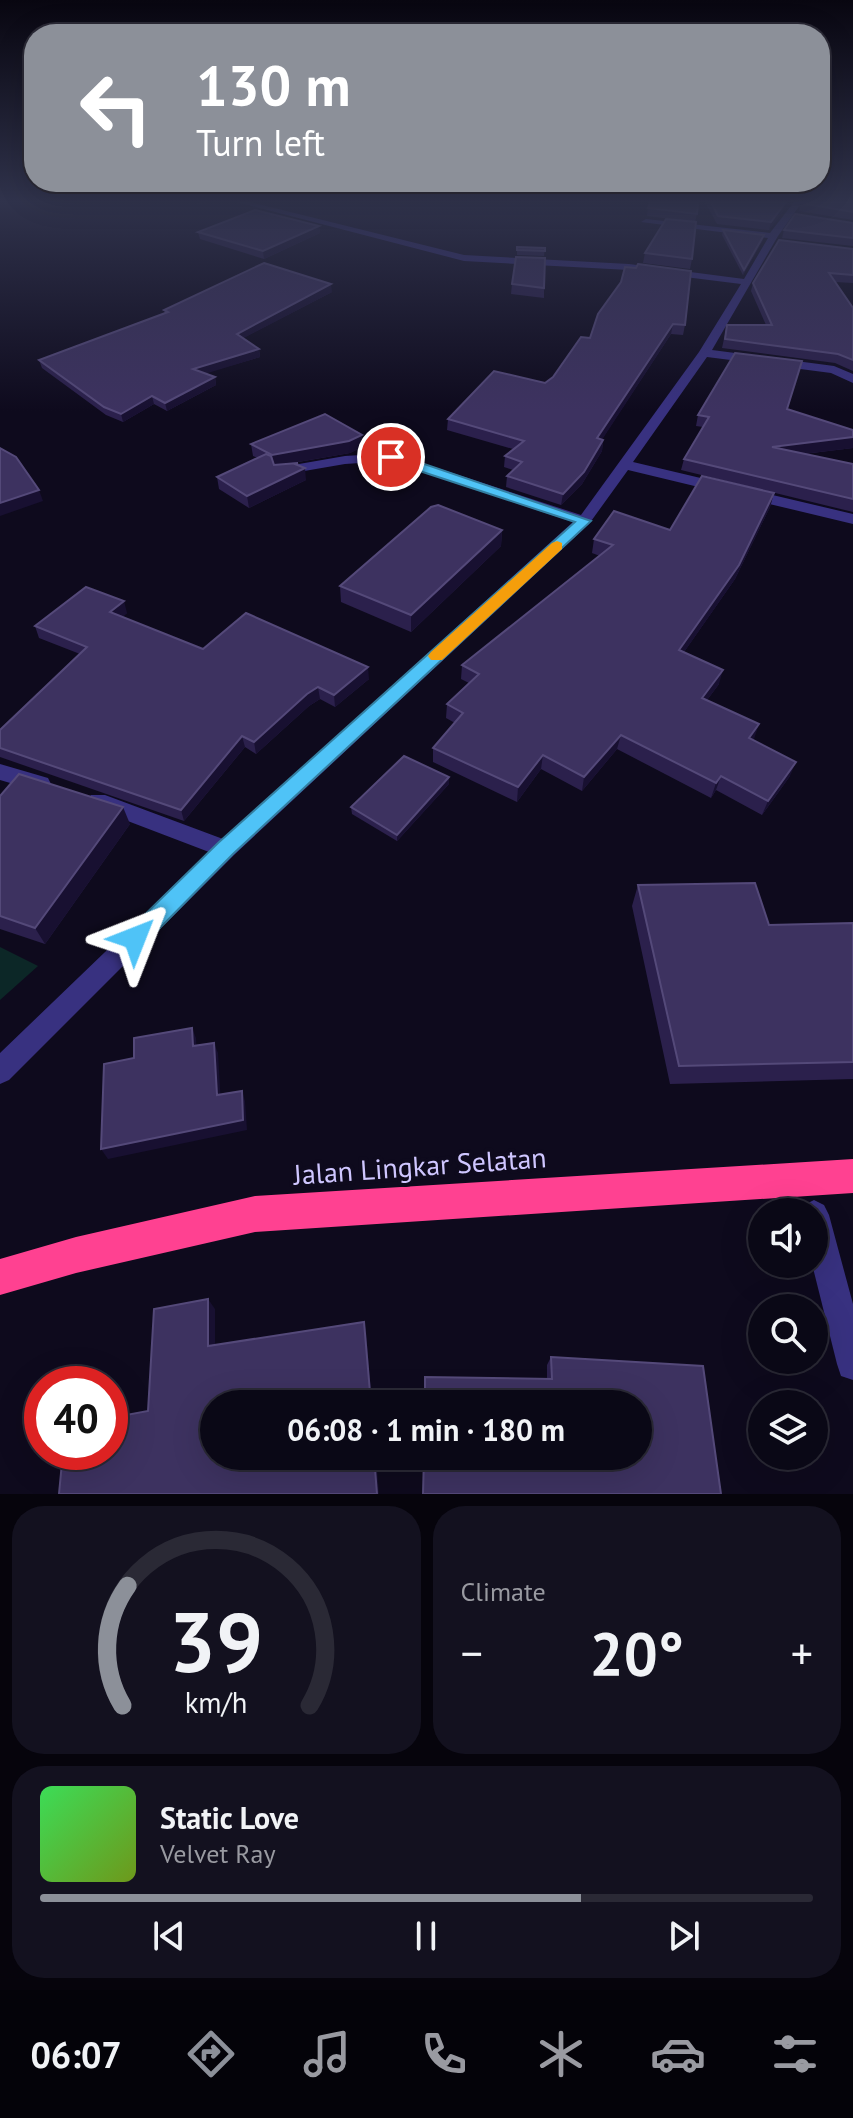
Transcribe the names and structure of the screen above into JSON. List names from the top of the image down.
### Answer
{
  "streets": {
    "highway": ["Jalan Lingkar Selatan"]
  },
  "page": {
    "turn": ["130 m", "Turn left"],
    "limit": "40",
    "trip": "06:08 · 1 min · 180 m",
    "tile": "Climate",
    "heat": ["−", "20°", "+"],
    "song": ["Static Love", "Velvet Ray"],
    "tabs": "06:07",
    "gauge": ["39", "km/h"]
  }
}
